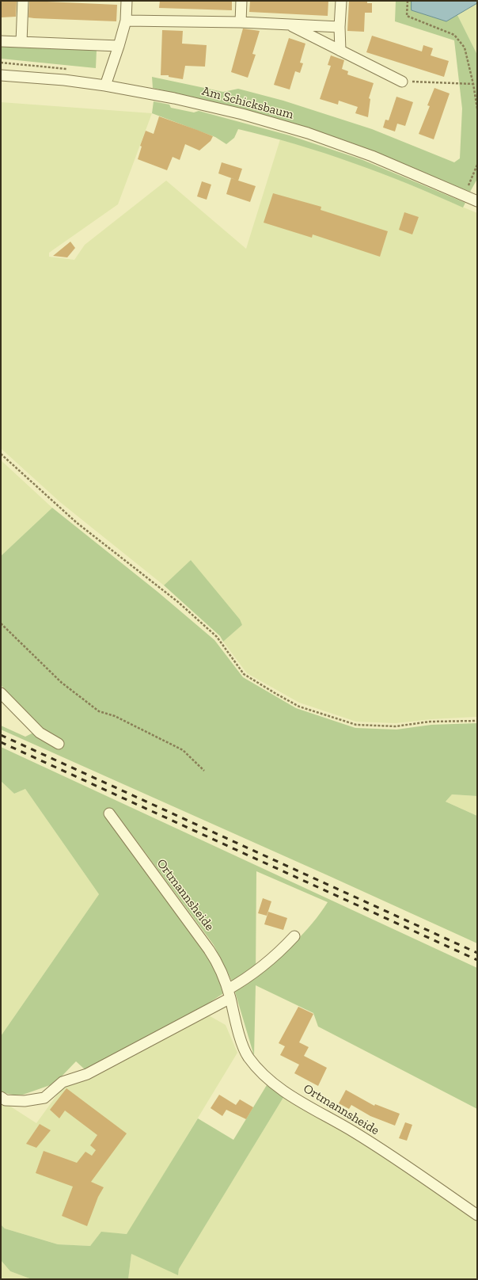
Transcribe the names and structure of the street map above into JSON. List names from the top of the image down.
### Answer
{
  "streets": {
    "street": ["Am Schicksbaum", "Ortmannsheide"]
  }
}
